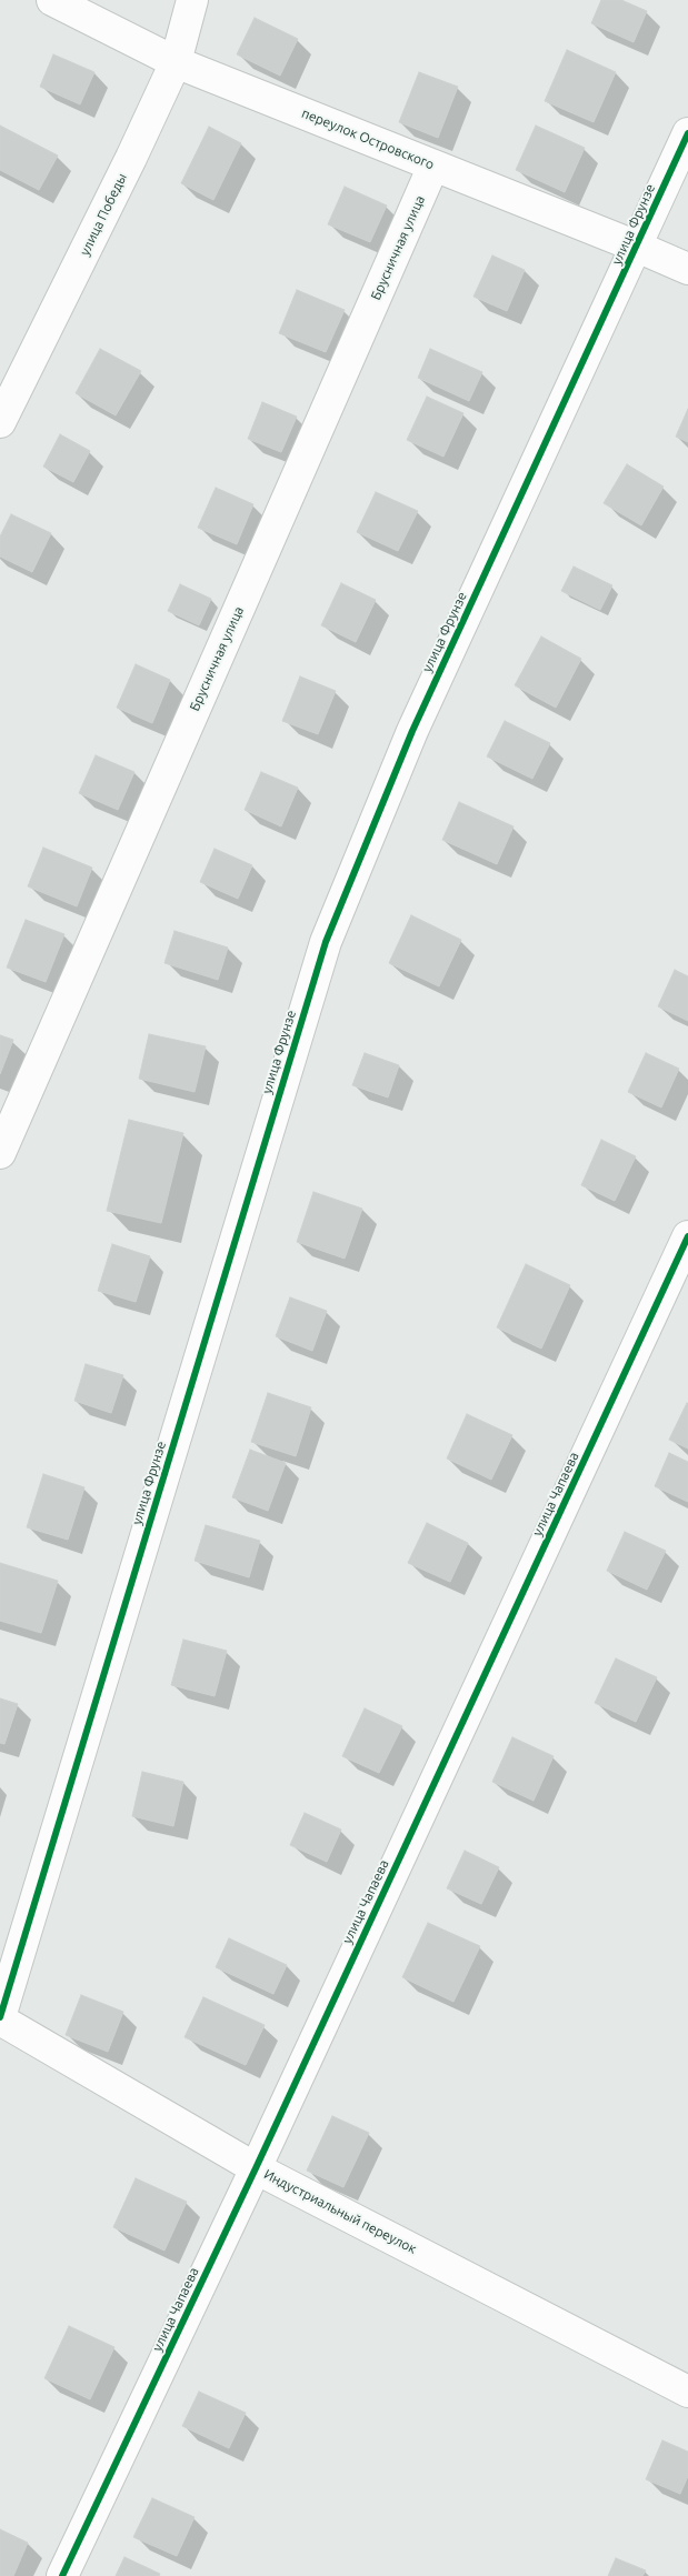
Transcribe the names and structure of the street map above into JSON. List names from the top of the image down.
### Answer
{
  "streets": {
    "street": [
      "переулок Островского",
      "улица Победы",
      "улица Фрунзе",
      "Брусничная улица",
      "улица Чапаева",
      "Индустриальный переулок"
    ]
  },
  "crossings": [
    ["переулок Островского", "улица Победы"],
    ["переулок Островского", "улица Фрунзе"],
    ["переулок Островского", "Брусничная улица"],
    ["улица Фрунзе", "Индустриальный переулок"],
    ["улица Чапаева", "Индустриальный переулок"]
  ]
}
